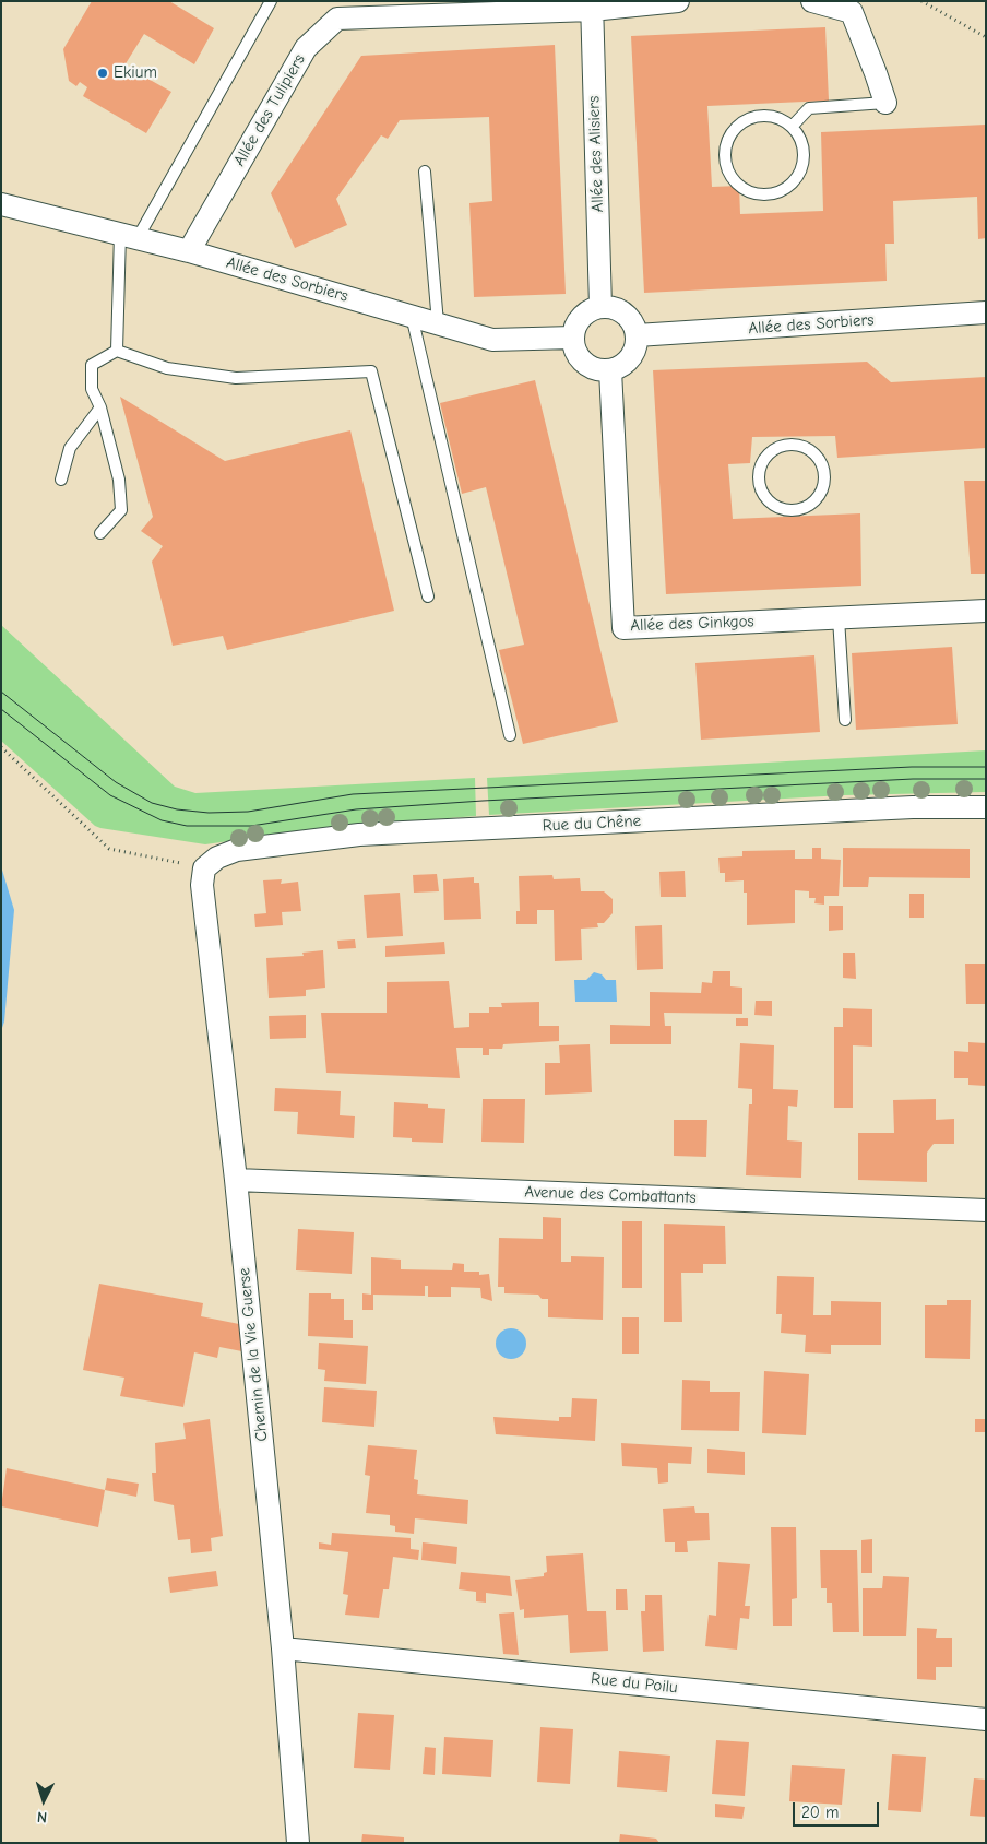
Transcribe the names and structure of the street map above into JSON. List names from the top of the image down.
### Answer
{
  "streets": {
    "street": [
      "Allée des Tulipiers",
      "Allée des Alisiers",
      "Allée des Sorbiers",
      "Allée des Ginkgos",
      "Rue du Chêne",
      "Avenue des Combattants",
      "Chemin de la Vie Guerse",
      "Rue du Poilu"
    ]
  },
  "crossings": [
    ["Allée des Tulipiers", "Allée des Alisiers"],
    ["Allée des Tulipiers", "Allée des Sorbiers"],
    ["Allée des Alisiers", "Allée des Sorbiers"],
    ["Allée des Alisiers", "Allée des Ginkgos"],
    ["Allée des Sorbiers", "Allée des Ginkgos"],
    ["Rue du Chêne", "Chemin de la Vie Guerse"],
    ["Avenue des Combattants", "Chemin de la Vie Guerse"],
    ["Chemin de la Vie Guerse", "Rue du Poilu"]
  ],
  "places": ["Ekium"],
  "scale_bar": "20 m",
  "north": "bottom"
}
